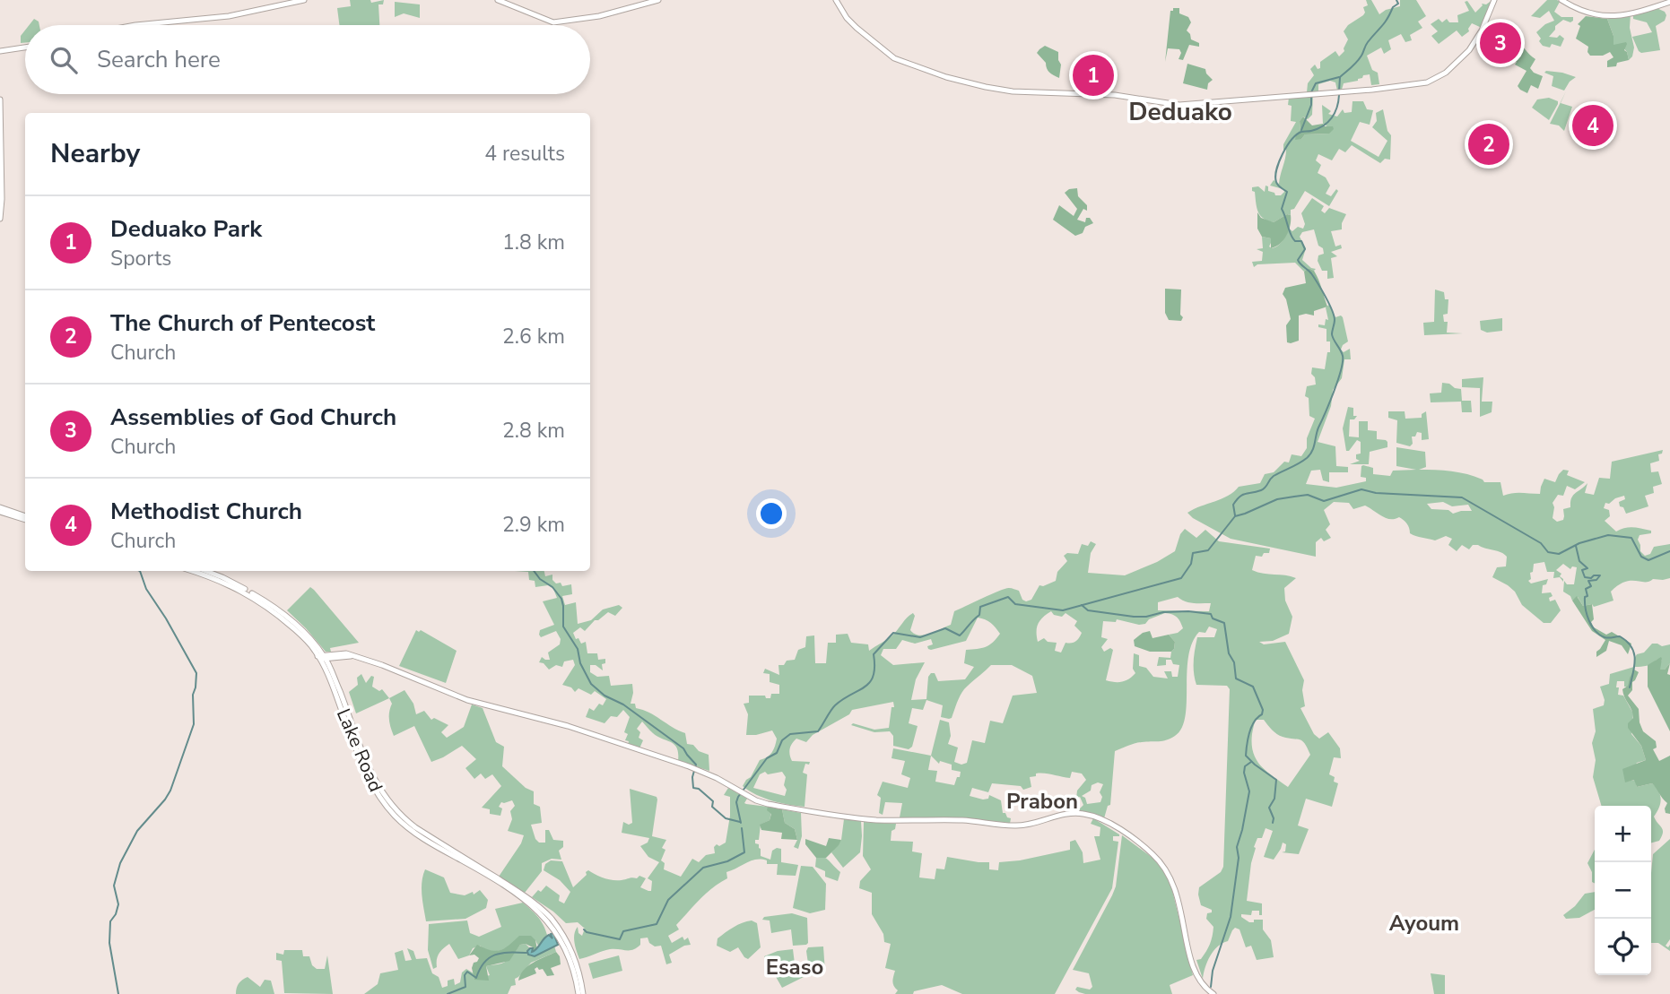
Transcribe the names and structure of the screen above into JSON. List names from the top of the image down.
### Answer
{
  "streets": {
    "street": ["Lake Road"]
  },
  "districts": [
    "Deduako",
    "Prabon",
    "Ayoum",
    "Esaso"
  ],
  "page": {
    "pins": [
      "3",
      "1",
      "4",
      "2"
    ],
    "search": "Search here",
    "heading": ["Nearby", "4 results"],
    "list": [
      {
        "mark": "1",
        "name": "Deduako Park",
        "note": "Sports",
        "value": "1.8 km"
      },
      {
        "mark": "2",
        "name": "The Church of Pentecost",
        "note": "Church",
        "value": "2.6 km"
      },
      {
        "mark": "3",
        "name": "Assemblies of God Church",
        "note": "Church",
        "value": "2.8 km"
      },
      {
        "mark": "4",
        "name": "Methodist Church",
        "note": "Church",
        "value": "2.9 km"
      }
    ],
    "map_buttons": ["+", "−"]
  }
}
